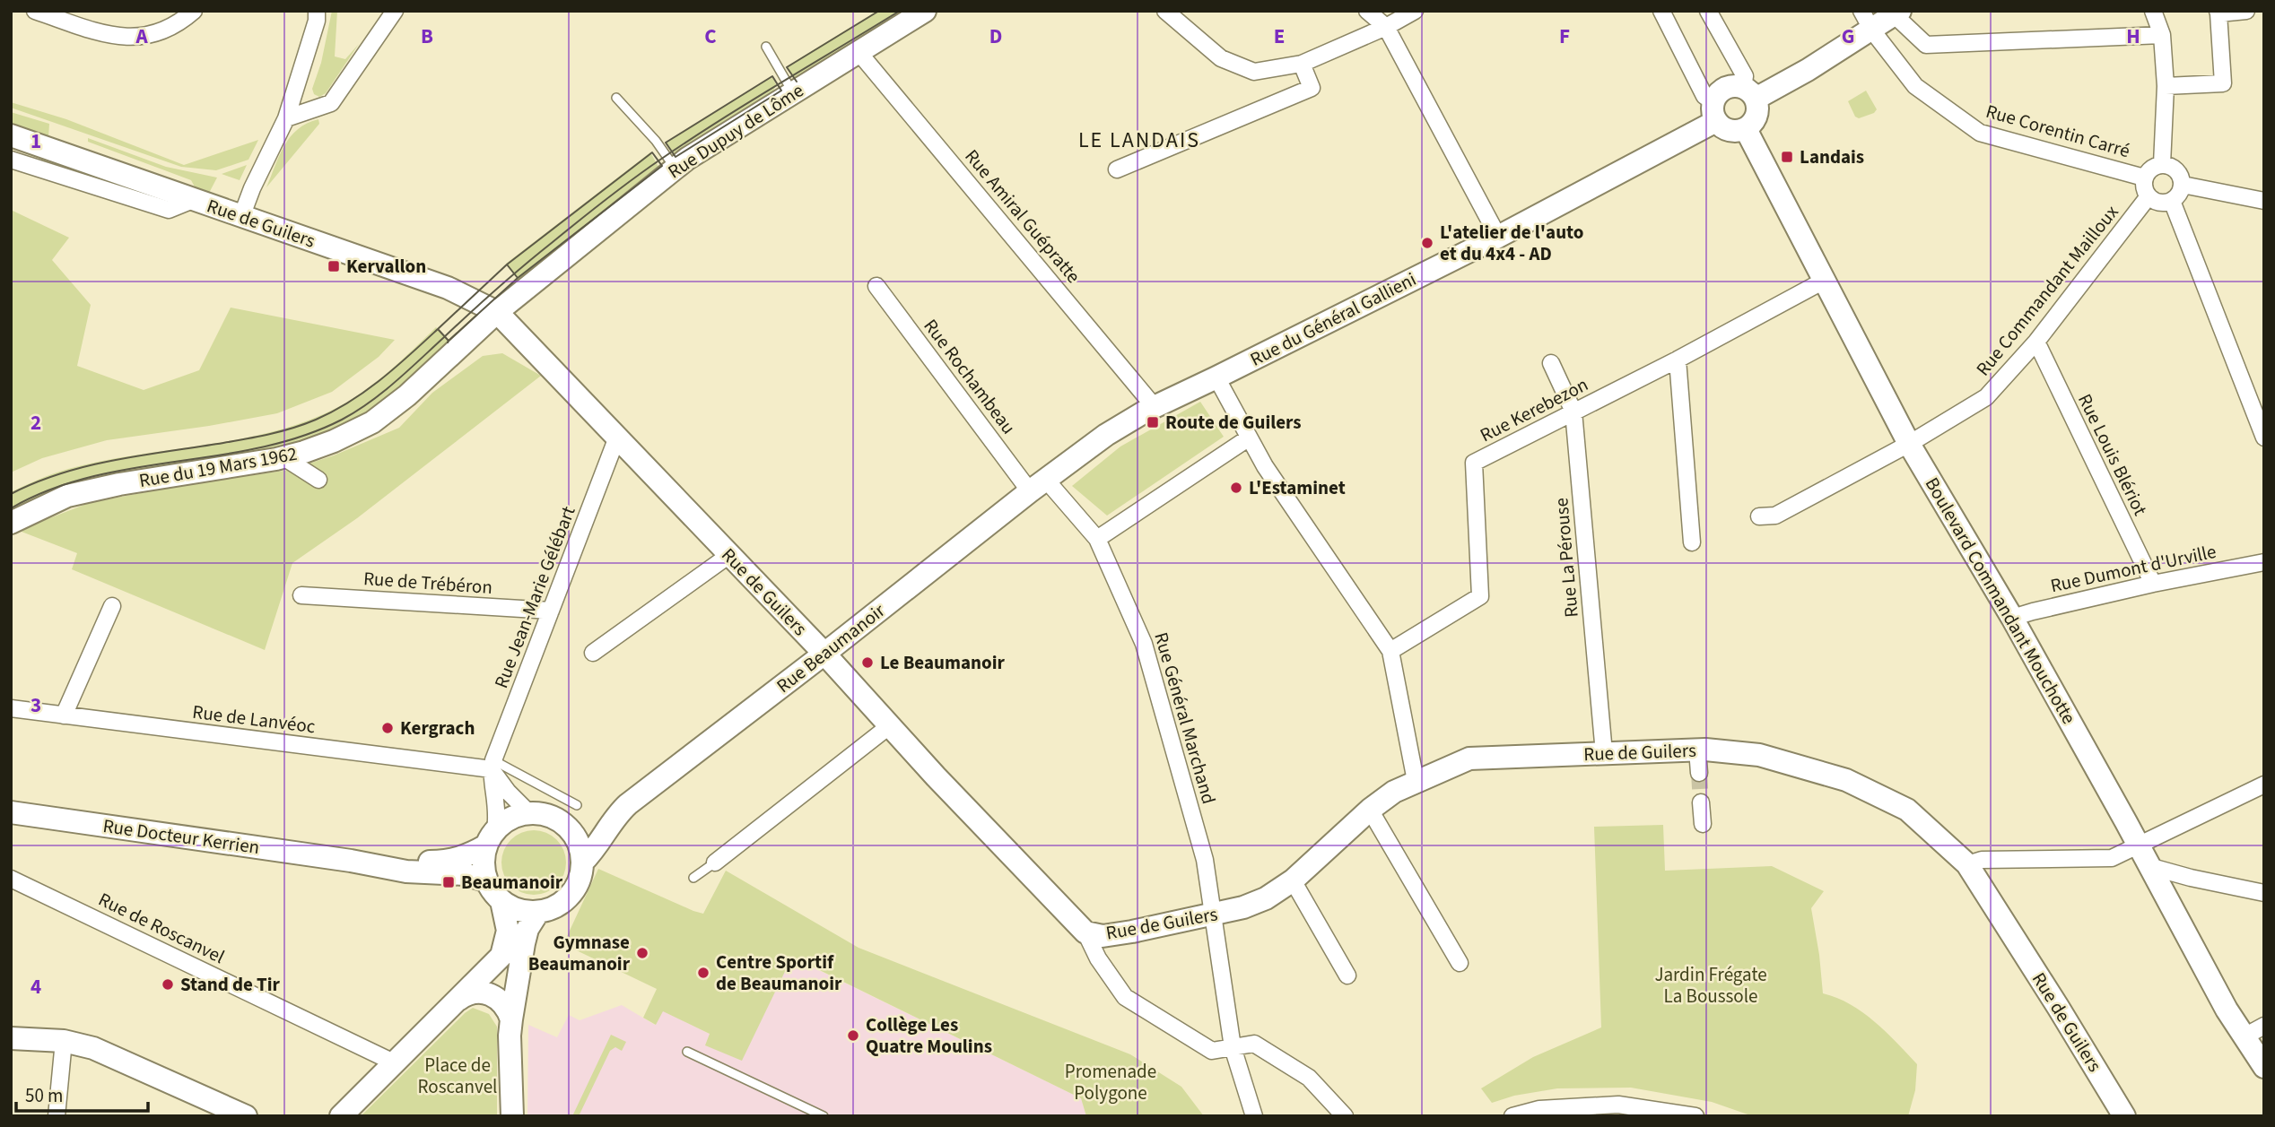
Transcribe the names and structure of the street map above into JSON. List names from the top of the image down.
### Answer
{
  "streets": {
    "street": [
      "Rue Dupuy de Lôme",
      "Rue Corentin Carré",
      "Rue Amiral Guépratte",
      "Rue de Guilers",
      "Rue Commandant Mailloux",
      "Rue du Général Gallieni",
      "Rue Rochambeau",
      "Rue Kerebezon",
      "Rue Louis Blériot",
      "Rue du 19 Mars 1962",
      "Rue La Pérouse",
      "Rue Dumont d'Urville",
      "Rue de Trébéron",
      "Rue Jean-Marie Gélébart",
      "Boulevard Commandant Mouchotte",
      "Rue Beaumanoir",
      "Rue Général Marchand",
      "Rue de Lanvéoc",
      "Rue Docteur Kerrien",
      "Rue de Roscanvel"
    ]
  },
  "crossings": [
    ["Rue Dupuy de Lôme", "Rue Amiral Guépratte"],
    ["Rue Dupuy de Lôme", "Rue de Guilers"],
    ["Rue Dupuy de Lôme", "Rue du 19 Mars 1962"],
    ["Rue Corentin Carré", "Rue Commandant Mailloux"],
    ["Rue Corentin Carré", "Rue du Général Gallieni"],
    ["Rue Amiral Guépratte", "Rue du Général Gallieni"],
    ["Rue Amiral Guépratte", "Rue Beaumanoir"],
    ["Rue de Guilers", "Rue du 19 Mars 1962"],
    ["Rue de Guilers", "Rue La Pérouse"],
    ["Rue de Guilers", "Rue Jean-Marie Gélébart"],
    ["Rue de Guilers", "Rue Beaumanoir"],
    ["Rue de Guilers", "Rue Général Marchand"],
    ["Rue Commandant Mailloux", "Rue Louis Blériot"],
    ["Rue Commandant Mailloux", "Boulevard Commandant Mouchotte"],
    ["Rue du Général Gallieni", "Boulevard Commandant Mouchotte"],
    ["Rue du Général Gallieni", "Rue Beaumanoir"],
    ["Rue Rochambeau", "Rue Beaumanoir"],
    ["Rue Rochambeau", "Rue Général Marchand"],
    ["Rue Kerebezon", "Rue La Pérouse"],
    ["Rue Kerebezon", "Boulevard Commandant Mouchotte"],
    ["Rue Louis Blériot", "Rue Dumont d'Urville"],
    ["Rue Dumont d'Urville", "Boulevard Commandant Mouchotte"],
    ["Rue de Trébéron", "Rue Jean-Marie Gélébart"],
    ["Rue Jean-Marie Gélébart", "Rue de Lanvéoc"],
    ["Rue Beaumanoir", "Rue Docteur Kerrien"]
  ],
  "districts": ["LE LANDAIS"],
  "parks": ["Jardin Frégate La Boussole", "Place de Roscanvel", "Promenade Polygone"],
  "places": {
    "transit": [
      "Landais",
      "Kervallon",
      "Route de Guilers",
      "Beaumanoir"
    ],
    "other": [
      "L'atelier de l'auto et du 4x4 - AD",
      "L'Estaminet",
      "Le Beaumanoir",
      "Kergrach",
      "Gymnase Beaumanoir",
      "Centre Sportif de Beaumanoir",
      "Stand de Tir",
      "Collège Les Quatre Moulins"
    ]
  },
  "scale_bar": "50 m",
  "grid": {
    "columns": [
      "A",
      "B",
      "C",
      "D",
      "E",
      "F",
      "G",
      "H"
    ],
    "rows": [
      "1",
      "2",
      "3",
      "4"
    ]
  }
}
